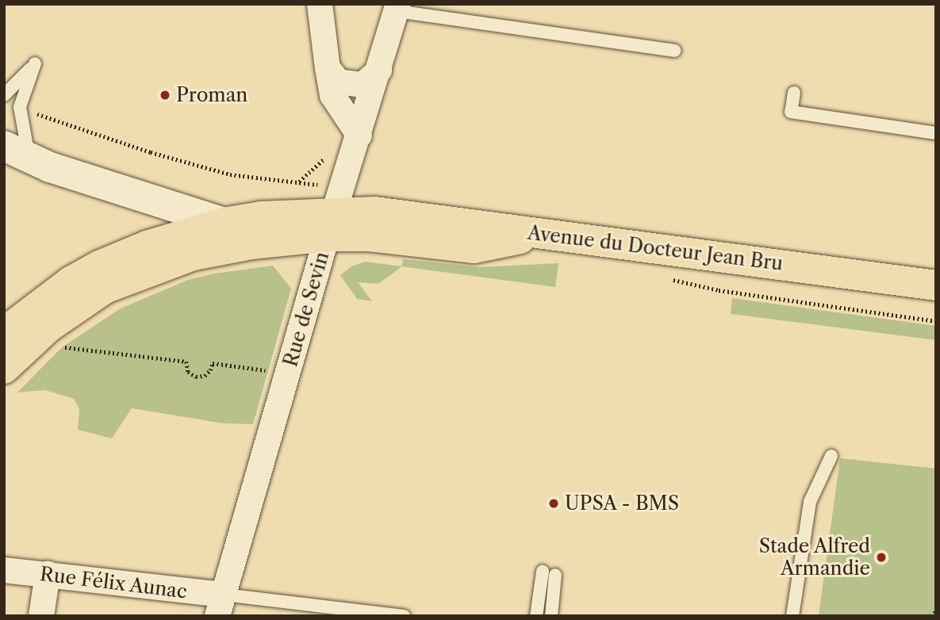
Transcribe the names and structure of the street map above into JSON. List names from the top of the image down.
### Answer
{
  "streets": {
    "main road": ["Avenue du Docteur Jean Bru"],
    "street": ["Rue de Sevin", "Rue Félix Aunac"]
  },
  "crossings": [
    ["Avenue du Docteur Jean Bru", "Rue de Sevin"],
    ["Rue de Sevin", "Rue Félix Aunac"]
  ],
  "places": ["Proman", "UPSA - BMS", "Stade Alfred Armandie"]
}
